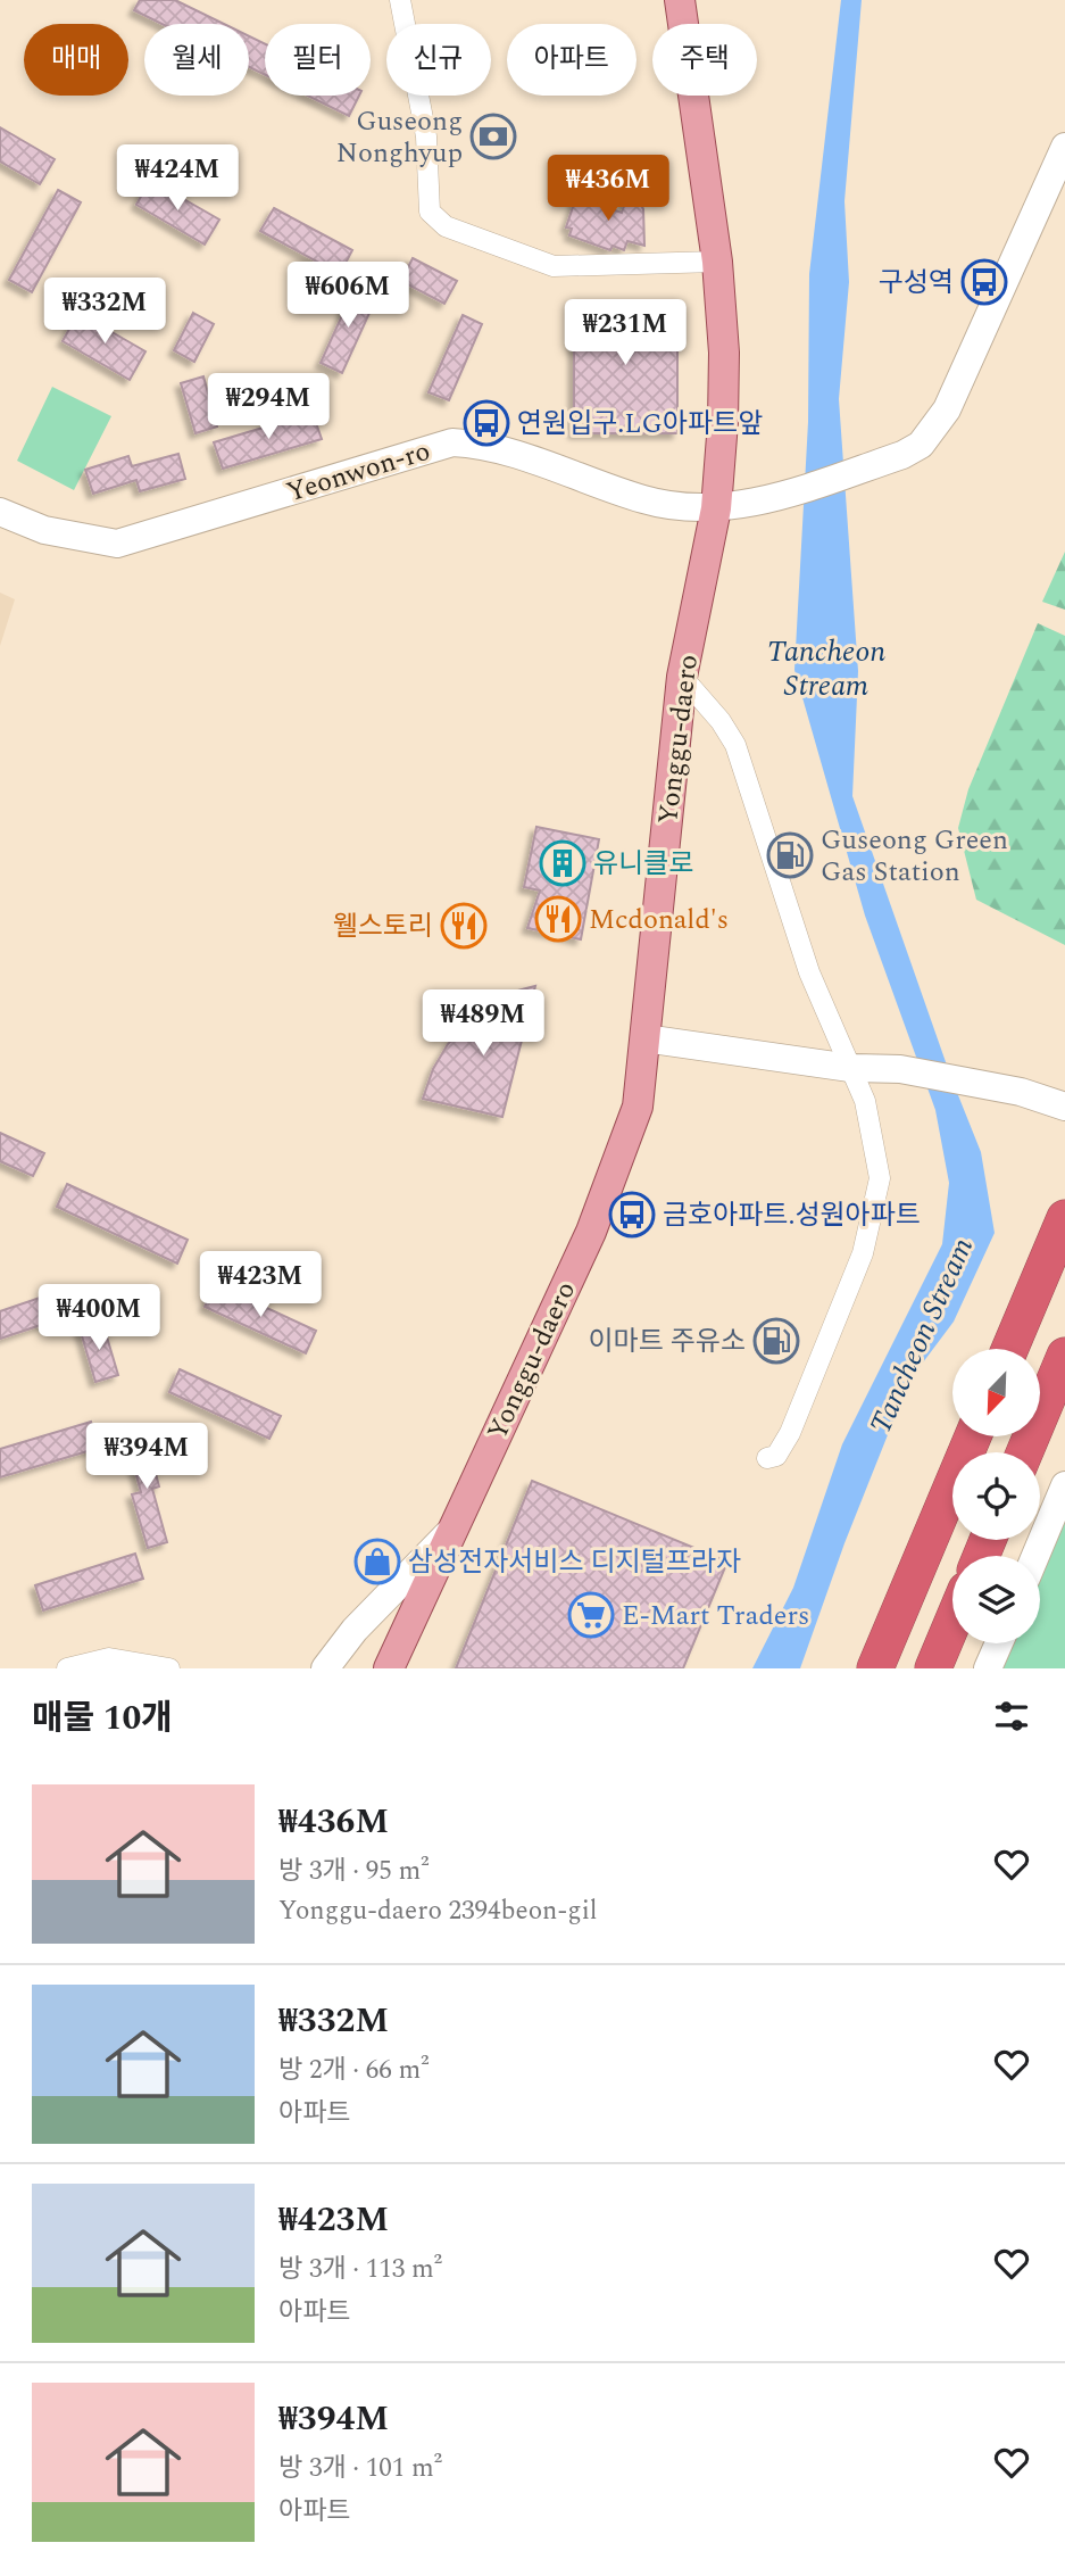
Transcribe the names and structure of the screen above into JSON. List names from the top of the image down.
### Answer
{
  "streets": {
    "main road": ["Yonggu-daero"],
    "street": ["Yeonwon-ro"]
  },
  "crossings": [
    ["Yeonwon-ro", "Yonggu-daero"]
  ],
  "water": ["Tancheon Stream"],
  "places": {
    "bank": ["Guseong Nonghyup"],
    "bus stop": ["구성역", "연원입구.LG아파트앞", "금호아파트.성원아파트"],
    "fuel station": ["Guseong Green Gas Station", "이마트 주유소"],
    "building": ["유니클로"],
    "restaurant": ["Mcdonald's", "웰스토리"],
    "shop": ["삼성전자서비스 디지털프라자"],
    "supermarket": ["E-Mart Traders"]
  },
  "north": "bottom left",
  "page": {
    "chip": [
      "매매",
      "월세",
      "필터",
      "신규",
      "아파트",
      "주택"
    ],
    "price": [
      "₩424M",
      "₩436M",
      "₩606M",
      "₩332M",
      "₩231M",
      "₩294M",
      "₩489M",
      "₩423M",
      "₩400M",
      "₩394M"
    ],
    "heading": "매물 10개",
    "list": [
      {
        "name": "₩436M",
        "note": "방 3개 · 95 m² · Yonggu-daero 2394beon-gil"
      },
      {
        "name": "₩332M",
        "note": "방 2개 · 66 m² · 아파트"
      },
      {
        "name": "₩423M",
        "note": "방 3개 · 113 m² · 아파트"
      },
      {
        "name": "₩394M",
        "note": "방 3개 · 101 m² · 아파트"
      }
    ]
  }
}
